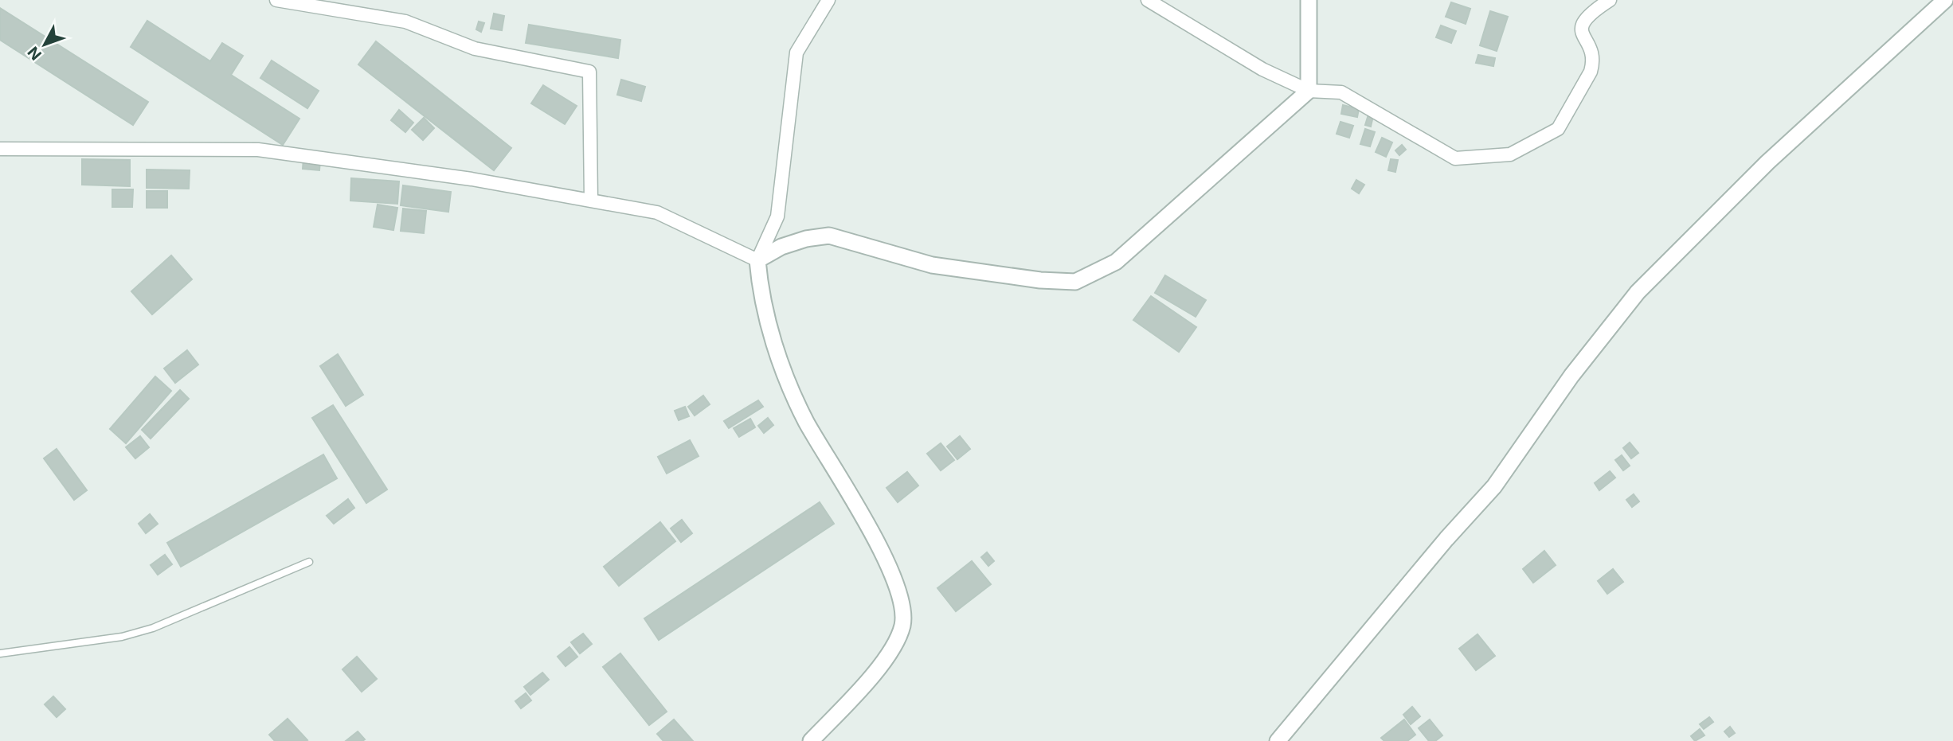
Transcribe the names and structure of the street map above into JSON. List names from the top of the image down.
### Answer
{
  "north": "bottom left"
}
